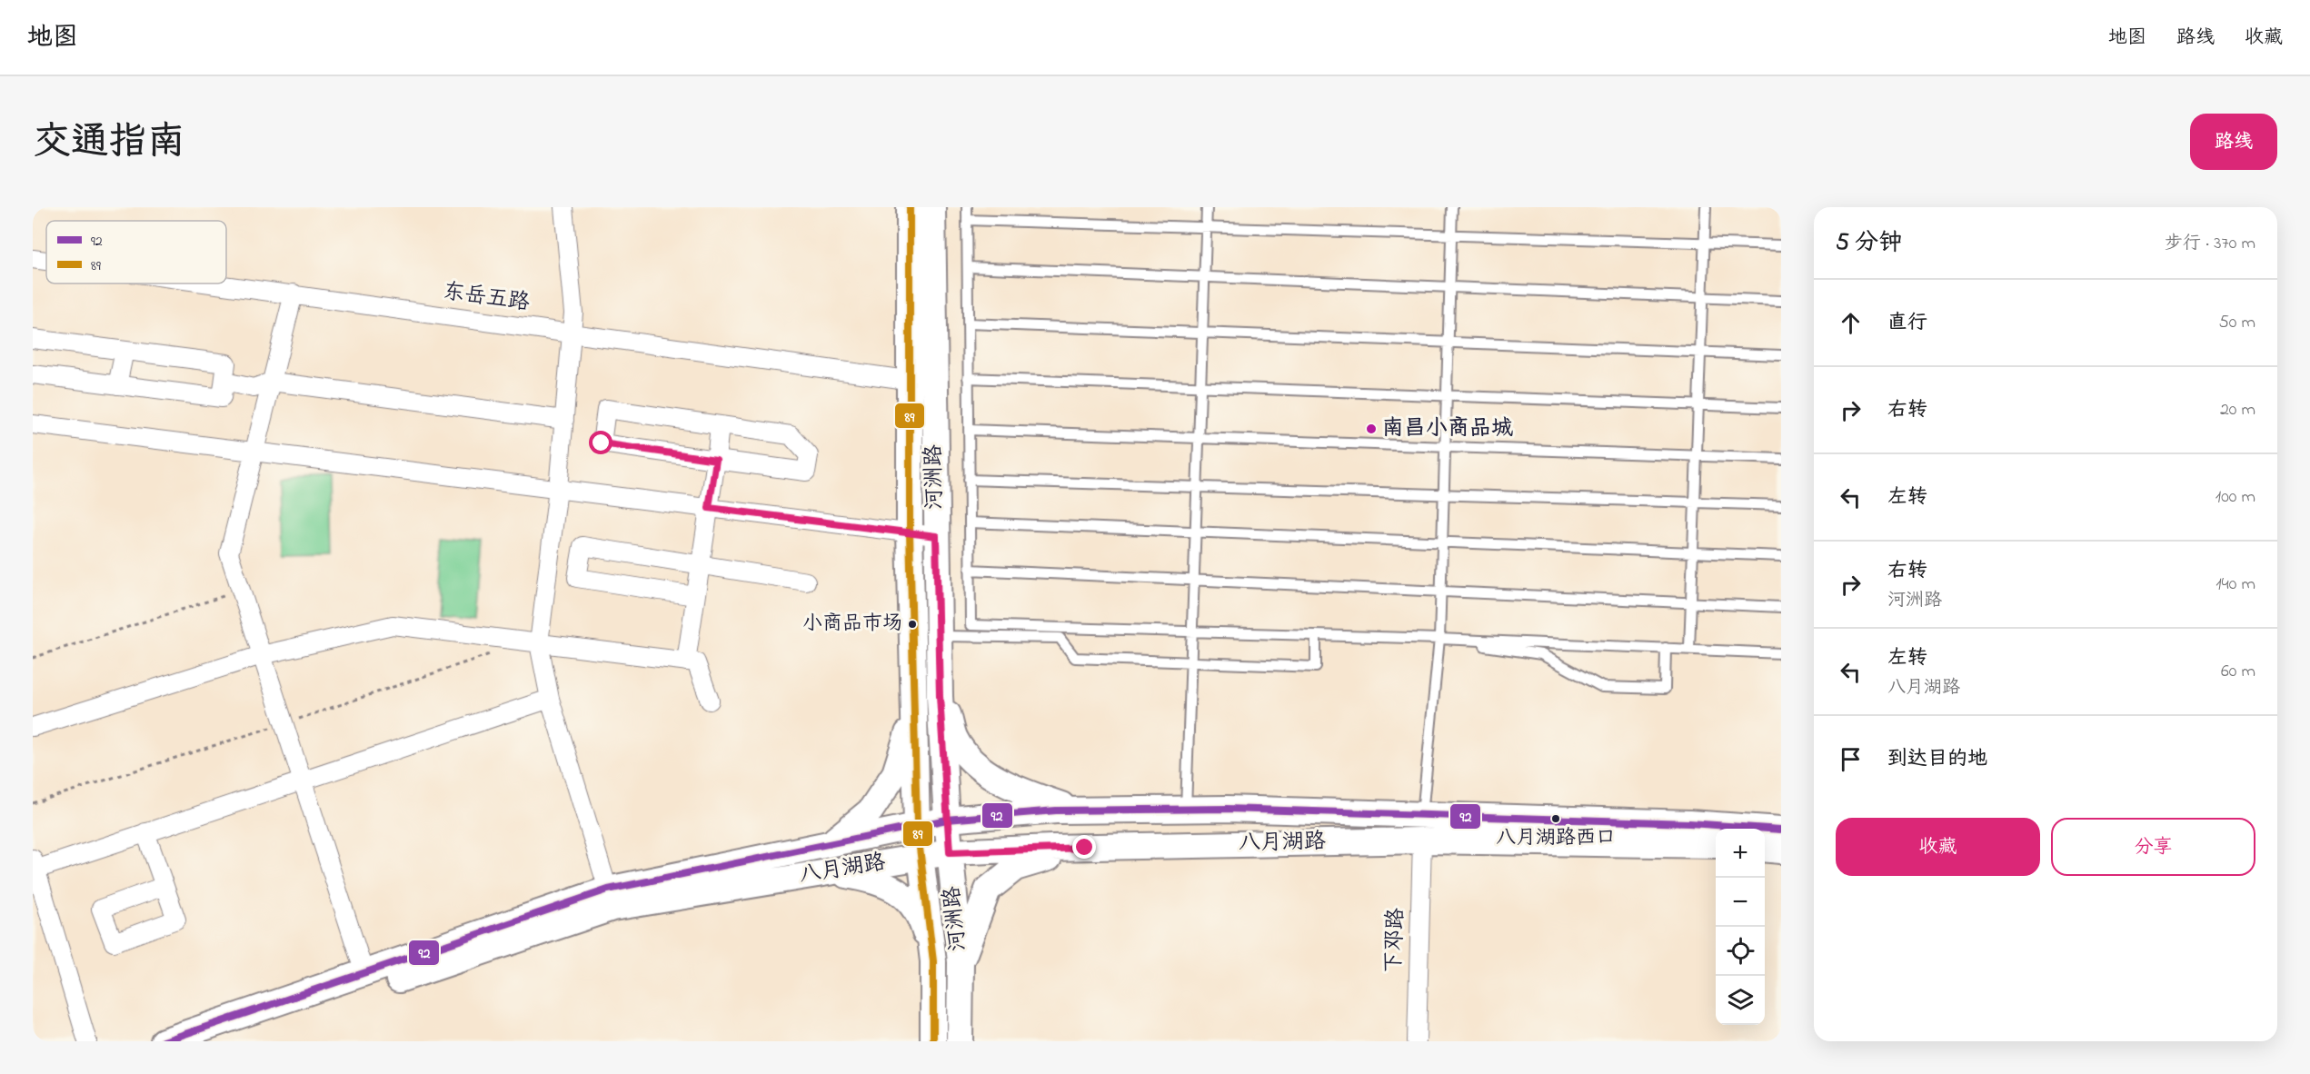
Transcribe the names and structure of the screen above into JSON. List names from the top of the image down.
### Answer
{
  "streets": {
    "main road": ["河洲路", "八月湖路"],
    "street": ["东岳五路", "下邓路"]
  },
  "crossings": [
    ["东岳五路", "河洲路"],
    ["河洲路", "八月湖路"],
    ["八月湖路", "下邓路"]
  ],
  "places": ["南昌小商品城", "小商品市场", "八月湖路西口"],
  "lines": ["transit line 89", "transit line 92"],
  "legend": ["92", "89"],
  "page": {
    "header": "地图",
    "nav": ["地图", "路线", "收藏"],
    "title": "交通指南",
    "buttons": [
      "路线",
      ["收藏", "分享"]
    ],
    "heading": ["5 分钟", "步行 · 370 m"],
    "list": [
      ["直行", "50 m"],
      ["右转", "20 m"],
      ["左转", "100 m"],
      ["右转", "河洲路", "140 m"],
      ["左转", "八月湖路", "60 m"],
      "到达目的地"
    ],
    "map_buttons": ["+", "−"]
  }
}
